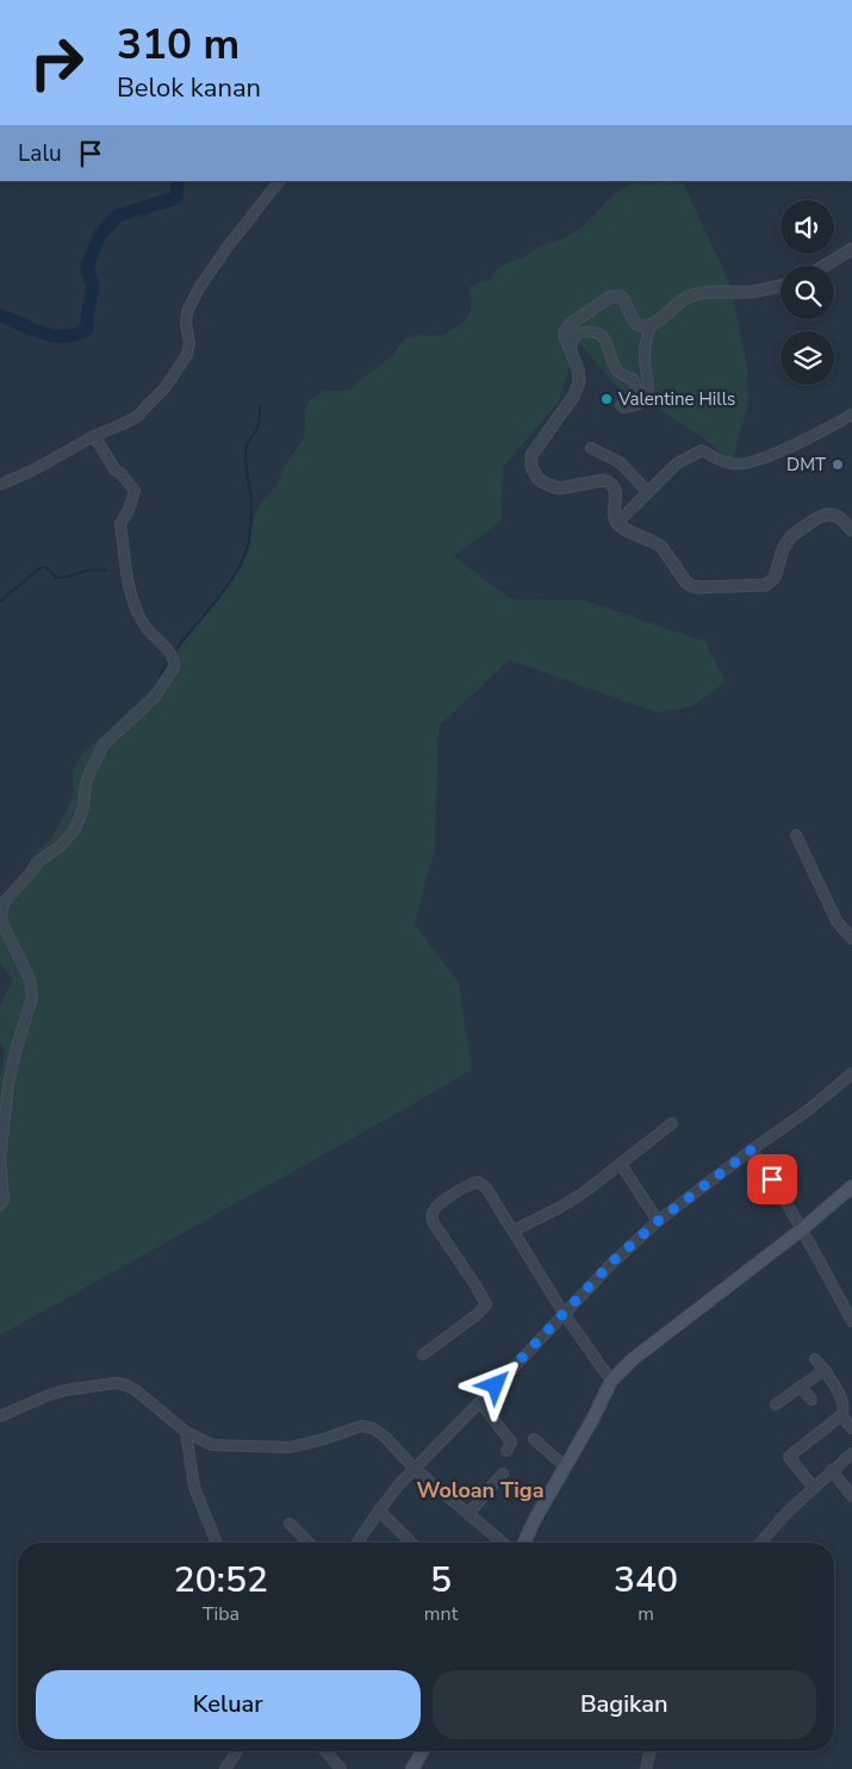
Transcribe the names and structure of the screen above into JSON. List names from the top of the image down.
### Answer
{
  "districts": ["Woloan Tiga"],
  "places": ["Valentine Hills", "DMT"],
  "page": {
    "turn": ["310 m", "Belok kanan"],
    "then": "Lalu",
    "eta": [
      "20:52",
      "Tiba",
      "5",
      "mnt",
      "340",
      "m"
    ],
    "buttons": ["Keluar", "Bagikan"]
  }
}
